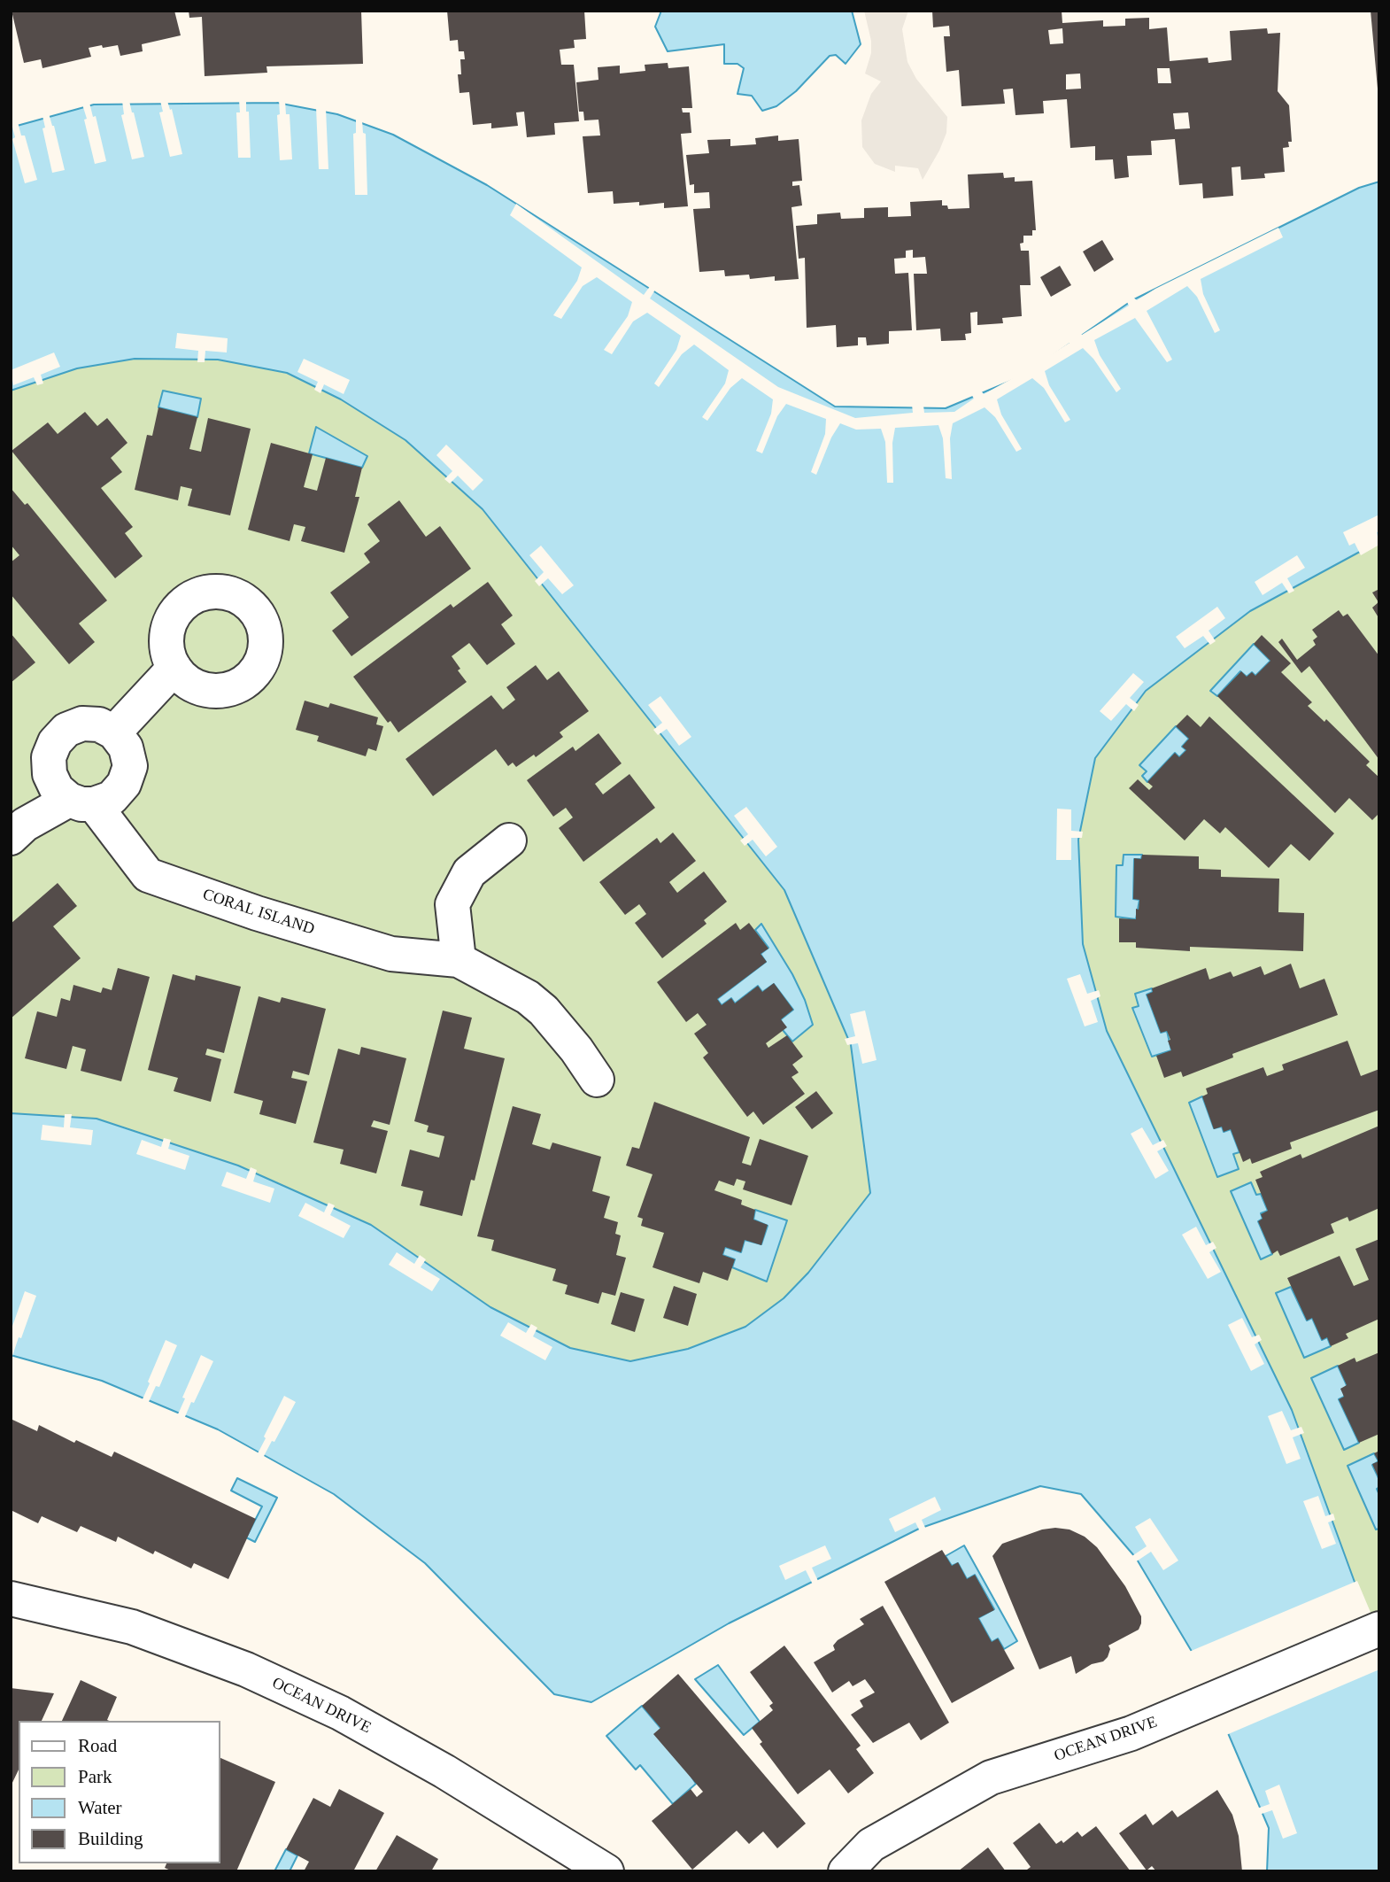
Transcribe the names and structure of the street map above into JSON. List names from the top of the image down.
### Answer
{
  "streets": {
    "street": ["CORAL ISLAND", "OCEAN DRIVE"]
  },
  "legend": [
    "Road",
    "Park",
    "Water",
    "Building"
  ]
}
